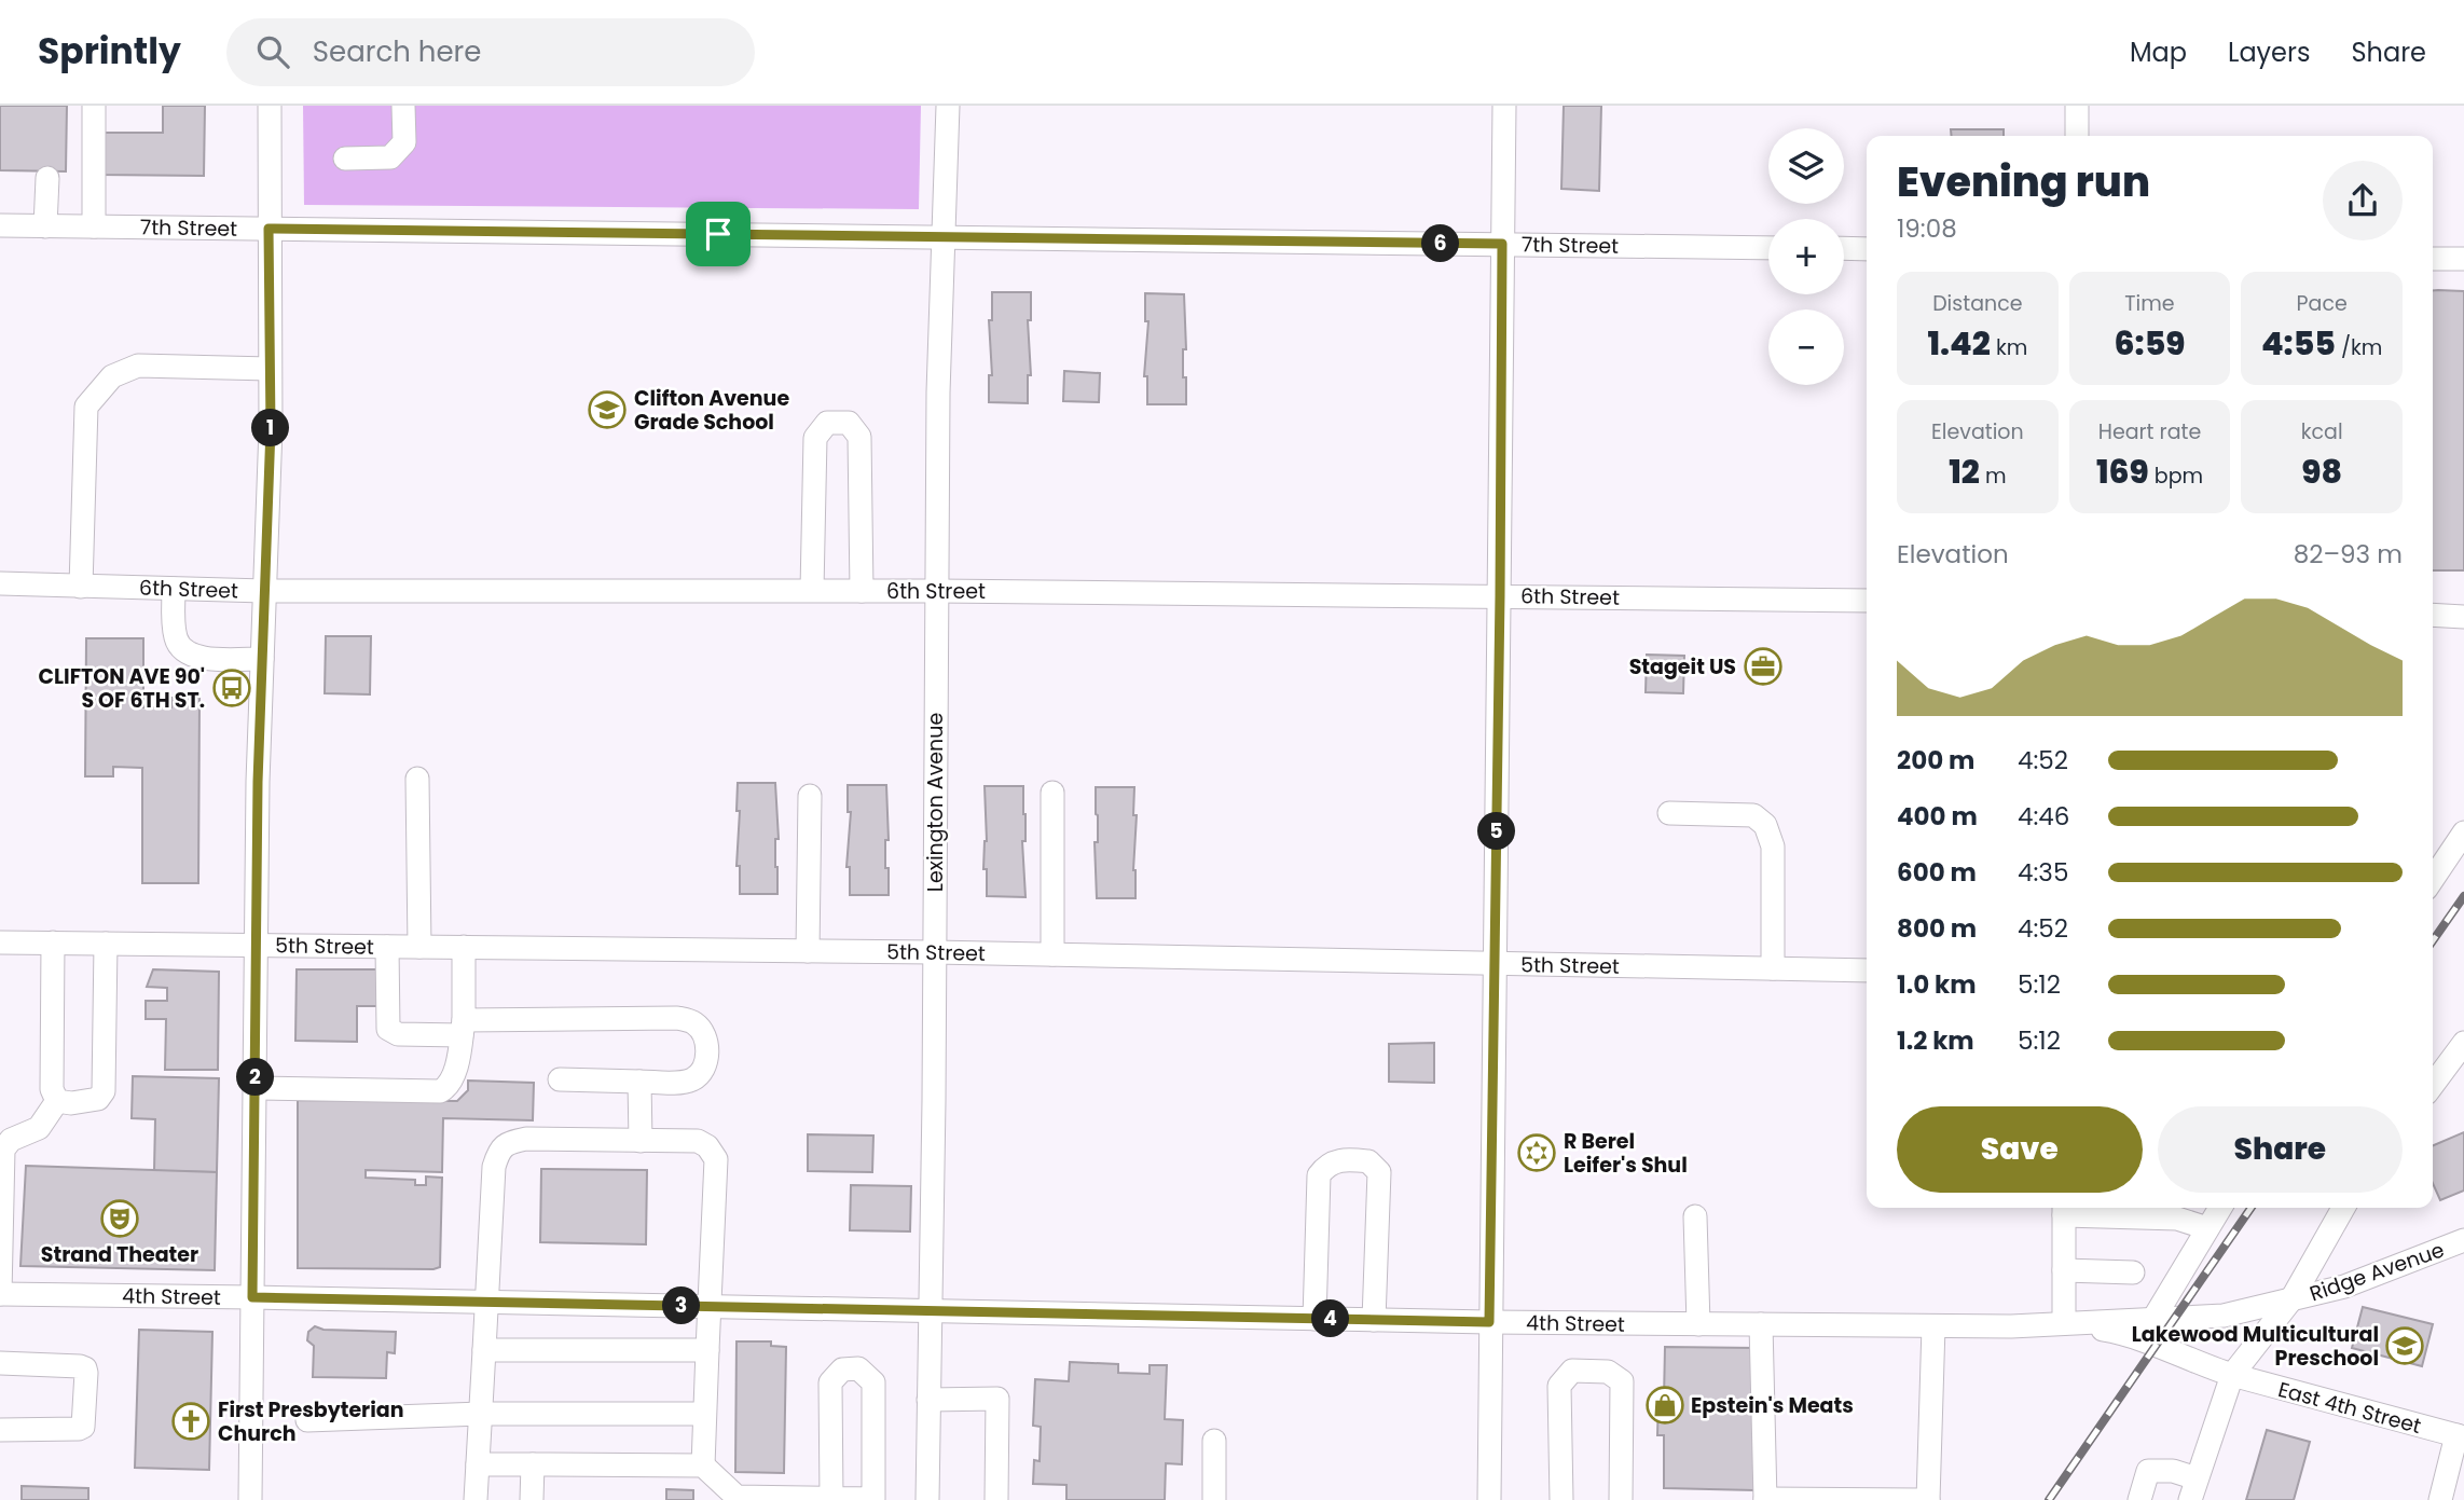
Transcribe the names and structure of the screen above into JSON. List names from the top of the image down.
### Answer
{
  "streets": {
    "street": [
      "7th Street",
      "6th Street",
      "Lexington Avenue",
      "5th Street",
      "Ridge Avenue",
      "4th Street",
      "East 4th Street"
    ]
  },
  "crossings": [
    ["7th Street", "Lexington Avenue"],
    ["6th Street", "Lexington Avenue"],
    ["Lexington Avenue", "5th Street"],
    ["Lexington Avenue", "4th Street"],
    ["Ridge Avenue", "4th Street"],
    ["Ridge Avenue", "East 4th Street"],
    ["4th Street", "East 4th Street"]
  ],
  "places": {
    "school or university": ["Clifton Avenue Grade School", "Lakewood Multicultural Preschool"],
    "office": ["Stageit US"],
    "bus stop": ["CLIFTON AVE 90' S OF 6TH ST."],
    "synagogue": ["R Berel Leifer's Shul"],
    "theatre": ["Strand Theater"],
    "shop": ["Epstein's Meats"],
    "church": ["First Presbyterian Church"]
  },
  "page": {
    "header": "Sprintly",
    "search": "Search here",
    "nav": ["Map", "Layers", "Share"],
    "map_buttons": ["+", "−"],
    "heading": ["Evening run", "19:08"],
    "pins": [
      "6",
      "1",
      "5",
      "2",
      "3",
      "4"
    ],
    "stats": [
      ["Distance", "1.42 km"],
      ["Time", "6:59"],
      ["Pace", "4:55 /km"],
      ["Elevation", "12 m"],
      ["Heart rate", "169 bpm"],
      ["kcal", "98"]
    ],
    "chart": ["Elevation", "82–93 m"],
    "list": [
      {
        "name": "200 m",
        "note": "4:52"
      },
      {
        "name": "400 m",
        "note": "4:46"
      },
      {
        "name": "600 m",
        "note": "4:35"
      },
      {
        "name": "800 m",
        "note": "4:52"
      },
      {
        "name": "1.0 km",
        "note": "5:12"
      },
      {
        "name": "1.2 km",
        "note": "5:12"
      }
    ],
    "buttons": ["Save", "Share"]
  }
}
